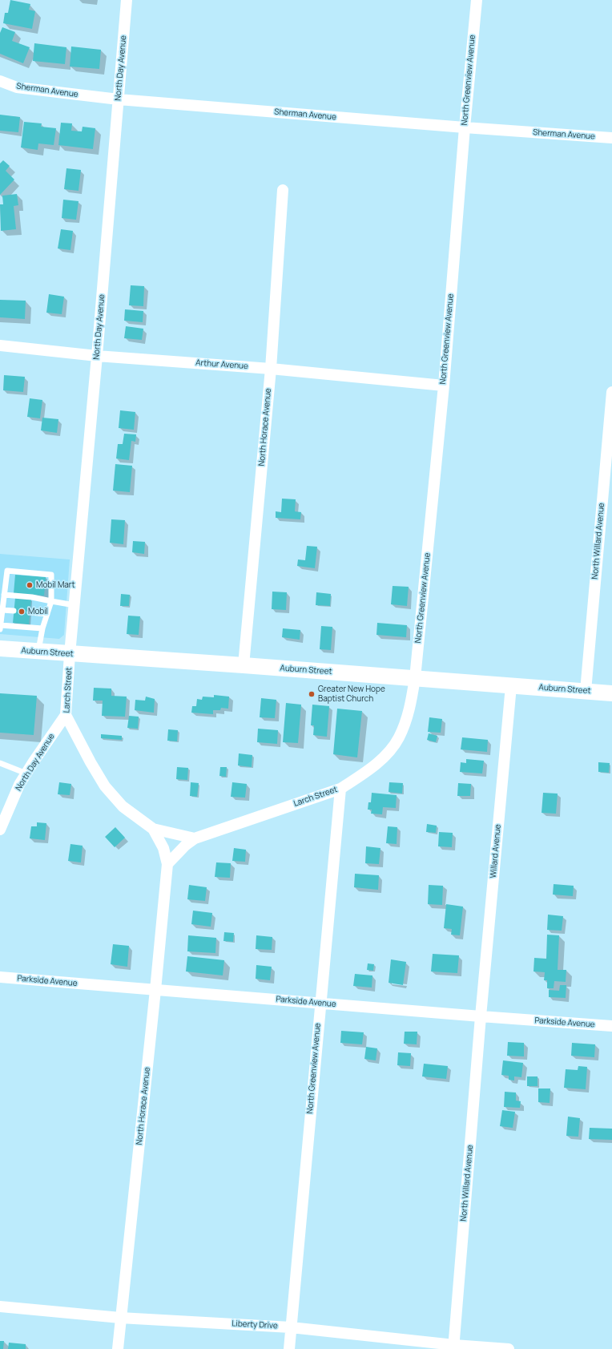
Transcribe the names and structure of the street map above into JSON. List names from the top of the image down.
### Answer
{
  "streets": {
    "main road": ["Auburn Street"],
    "street": [
      "North Day Avenue",
      "North Greenview Avenue",
      "Sherman Avenue",
      "Arthur Avenue",
      "North Horace Avenue",
      "North Willard Avenue",
      "Larch Street",
      "Willard Avenue",
      "Parkside Avenue",
      "Liberty Drive"
    ]
  },
  "crossings": [
    ["North Day Avenue", "Sherman Avenue"],
    ["North Day Avenue", "Arthur Avenue"],
    ["North Day Avenue", "Auburn Street"],
    ["North Day Avenue", "Larch Street"],
    ["North Greenview Avenue", "Sherman Avenue"],
    ["North Greenview Avenue", "Arthur Avenue"],
    ["North Greenview Avenue", "Auburn Street"],
    ["North Greenview Avenue", "Larch Street"],
    ["North Greenview Avenue", "Parkside Avenue"],
    ["North Greenview Avenue", "Liberty Drive"],
    ["Arthur Avenue", "North Horace Avenue"],
    ["North Horace Avenue", "Auburn Street"],
    ["North Horace Avenue", "Larch Street"],
    ["North Horace Avenue", "Parkside Avenue"],
    ["North Horace Avenue", "Liberty Drive"],
    ["North Willard Avenue", "Auburn Street"],
    ["North Willard Avenue", "Willard Avenue"],
    ["North Willard Avenue", "Parkside Avenue"],
    ["North Willard Avenue", "Liberty Drive"],
    ["Auburn Street", "Larch Street"],
    ["Auburn Street", "Willard Avenue"],
    ["Willard Avenue", "Parkside Avenue"]
  ],
  "places": ["Mobil Mart", "Mobil", "Greater New Hope Baptist Church"]
}
